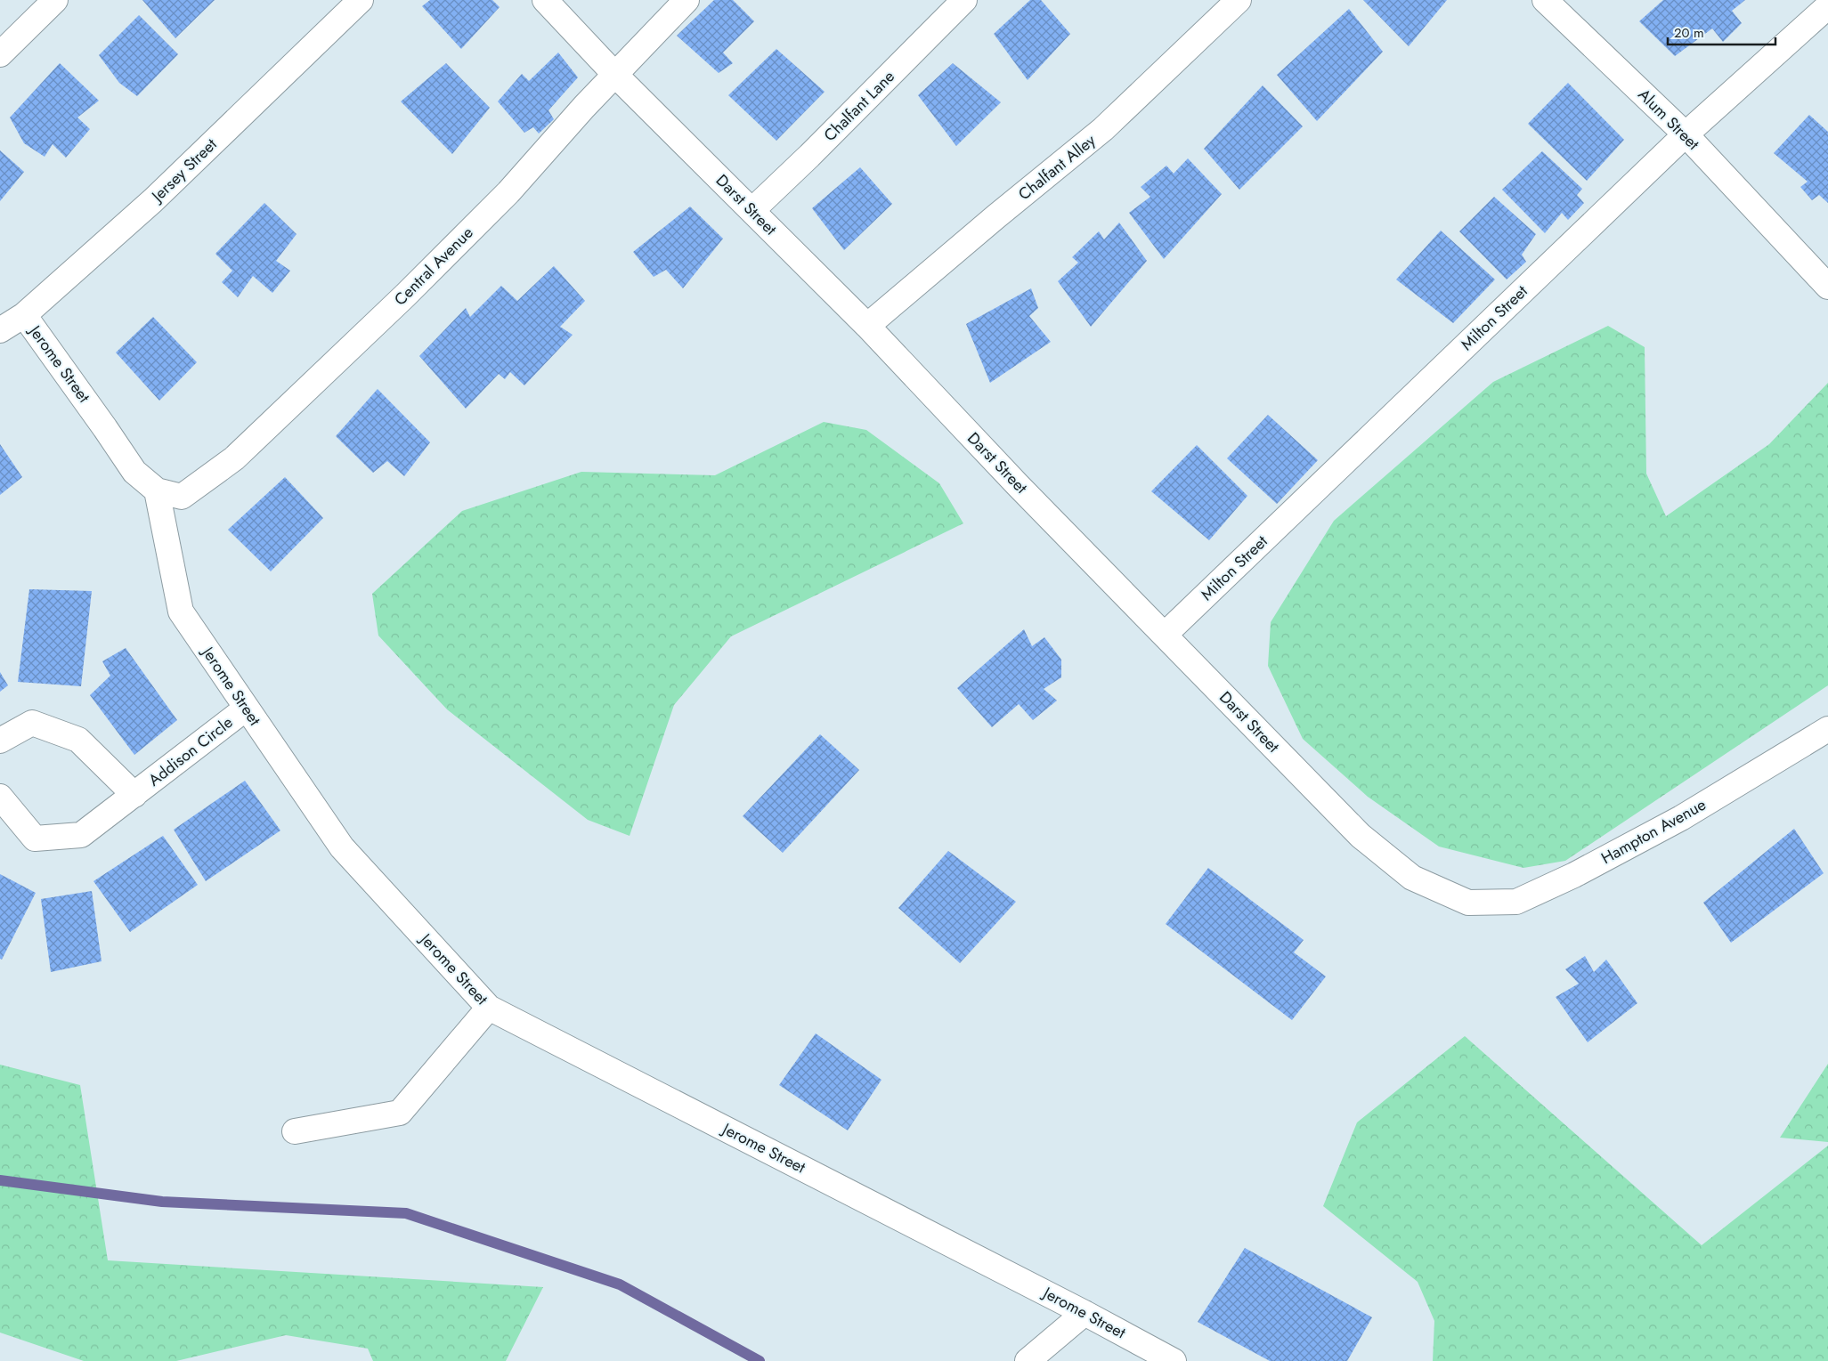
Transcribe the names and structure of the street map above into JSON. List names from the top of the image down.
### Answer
{
  "streets": {
    "street": [
      "Chalfant Lane",
      "Alum Street",
      "Chalfant Alley",
      "Jersey Street",
      "Darst Street",
      "Central Avenue",
      "Milton Street",
      "Jerome Street",
      "Addison Circle",
      "Hampton Avenue"
    ]
  },
  "crossings": [
    ["Chalfant Lane", "Darst Street"],
    ["Alum Street", "Milton Street"],
    ["Chalfant Alley", "Darst Street"],
    ["Jersey Street", "Jerome Street"],
    ["Darst Street", "Central Avenue"],
    ["Darst Street", "Milton Street"],
    ["Darst Street", "Hampton Avenue"],
    ["Central Avenue", "Jerome Street"],
    ["Jerome Street", "Addison Circle"]
  ],
  "scale_bar": "20 m"
}
